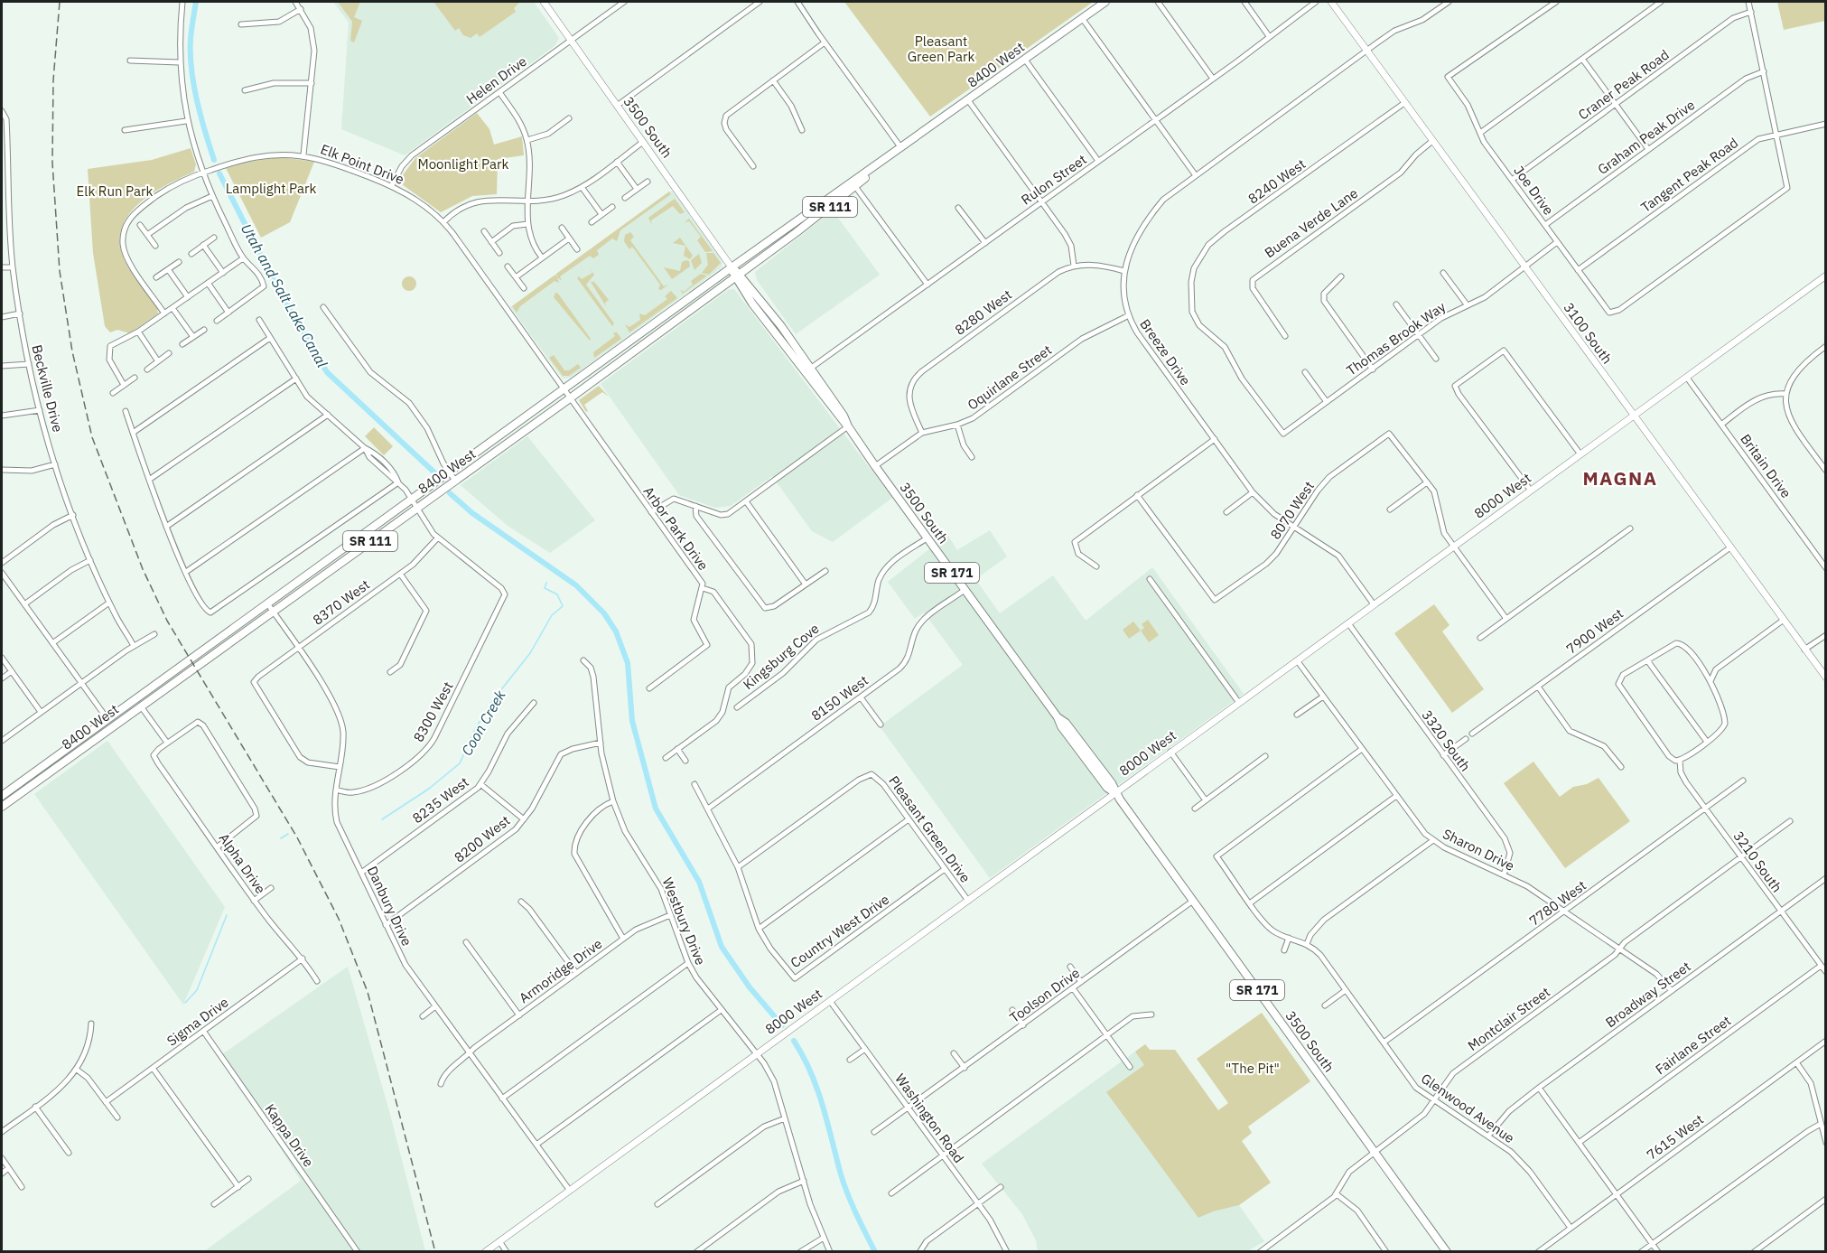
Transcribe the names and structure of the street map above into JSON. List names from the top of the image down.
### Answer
{
  "streets": {
    "main road": [
      "8400 West",
      "3500 South",
      "SR 111",
      "SR 171"
    ],
    "street": [
      "Helen Drive",
      "Craner Peak Road",
      "Graham Peak Drive",
      "Elk Point Drive",
      "Tangent Peak Road",
      "Rulon Street",
      "8240 West",
      "Joe Drive",
      "Buena Verde Lane",
      "8280 West",
      "3100 South",
      "Thomas Brook Way",
      "Breeze Drive",
      "Oquirlane Street",
      "Beckville Drive",
      "Britain Drive",
      "8000 West",
      "8070 West",
      "Arbor Park Drive",
      "8370 West",
      "7900 West",
      "Kingsburg Cove",
      "8150 West",
      "8300 West",
      "3320 South",
      "8235 West",
      "Pleasant Green Drive",
      "8200 West",
      "Sharon Drive",
      "3210 South",
      "Alpha Drive",
      "7780 West",
      "Danbury Drive",
      "Westbury Drive",
      "Country West Drive",
      "Armoridge Drive",
      "Broadway Street",
      "Toolson Drive",
      "Montclair Street",
      "Sigma Drive",
      "Fairlane Street",
      "Glenwood Avenue",
      "Washington Road",
      "Kappa Drive",
      "7615 West"
    ]
  },
  "crossings": [
    ["8400 West", "3500 South"],
    ["8400 West", "Elk Point Drive"],
    ["8400 West", "Arbor Park Drive"],
    ["8400 West", "Danbury Drive"],
    ["Helen Drive", "3500 South"],
    ["Helen Drive", "Elk Point Drive"],
    ["Craner Peak Road", "Joe Drive"],
    ["3500 South", "Rulon Street"],
    ["3500 South", "Oquirlane Street"],
    ["3500 South", "8000 West"],
    ["3500 South", "Kingsburg Cove"],
    ["3500 South", "8150 West"],
    ["3500 South", "Toolson Drive"],
    ["3500 South", "Montclair Street"],
    ["Graham Peak Drive", "Joe Drive"],
    ["Elk Point Drive", "Arbor Park Drive"],
    ["Tangent Peak Road", "Joe Drive"],
    ["8240 West", "3100 South"],
    ["8240 West", "Thomas Brook Way"],
    ["Joe Drive", "Thomas Brook Way"],
    ["Buena Verde Lane", "3100 South"],
    ["8280 West", "Breeze Drive"],
    ["8280 West", "Oquirlane Street"],
    ["3100 South", "Thomas Brook Way"],
    ["3100 South", "Breeze Drive"],
    ["3100 South", "8000 West"],
    ["3100 South", "7900 West"],
    ["Breeze Drive", "Oquirlane Street"],
    ["Breeze Drive", "8000 West"],
    ["Breeze Drive", "8070 West"],
    ["Britain Drive", "8000 West"],
    ["8000 West", "3320 South"],
    ["8000 West", "Pleasant Green Drive"],
    ["8000 West", "Sharon Drive"],
    ["8000 West", "Danbury Drive"],
    ["8000 West", "Westbury Drive"],
    ["8000 West", "Washington Road"],
    ["8370 West", "8300 West"],
    ["8370 West", "Danbury Drive"],
    ["8150 West", "Country West Drive"],
    ["8300 West", "Danbury Drive"],
    ["3320 South", "Sharon Drive"],
    ["8235 West", "Danbury Drive"],
    ["Pleasant Green Drive", "Country West Drive"],
    ["8200 West", "Danbury Drive"],
    ["8200 West", "Westbury Drive"],
    ["Sharon Drive", "7780 West"],
    ["Sharon Drive", "Broadway Street"],
    ["Sharon Drive", "Montclair Street"],
    ["Sharon Drive", "Glenwood Avenue"],
    ["3210 South", "7780 West"],
    ["3210 South", "Broadway Street"],
    ["3210 South", "Montclair Street"],
    ["3210 South", "Fairlane Street"],
    ["Alpha Drive", "Sigma Drive"],
    ["7780 West", "Glenwood Avenue"],
    ["Danbury Drive", "Armoridge Drive"],
    ["Westbury Drive", "Armoridge Drive"],
    ["Broadway Street", "Glenwood Avenue"],
    ["Toolson Drive", "Washington Road"],
    ["Montclair Street", "Glenwood Avenue"],
    ["Sigma Drive", "Kappa Drive"],
    ["Glenwood Avenue", "7615 West"]
  ],
  "districts": ["MAGNA"],
  "water": ["Utah and Salt Lake Canal", "Coon Creek"],
  "parks": [
    "Pleasant Green Park",
    "Moonlight Park",
    "Lamplight Park",
    "Elk Run Park",
    "\"The Pit\""
  ]
}
